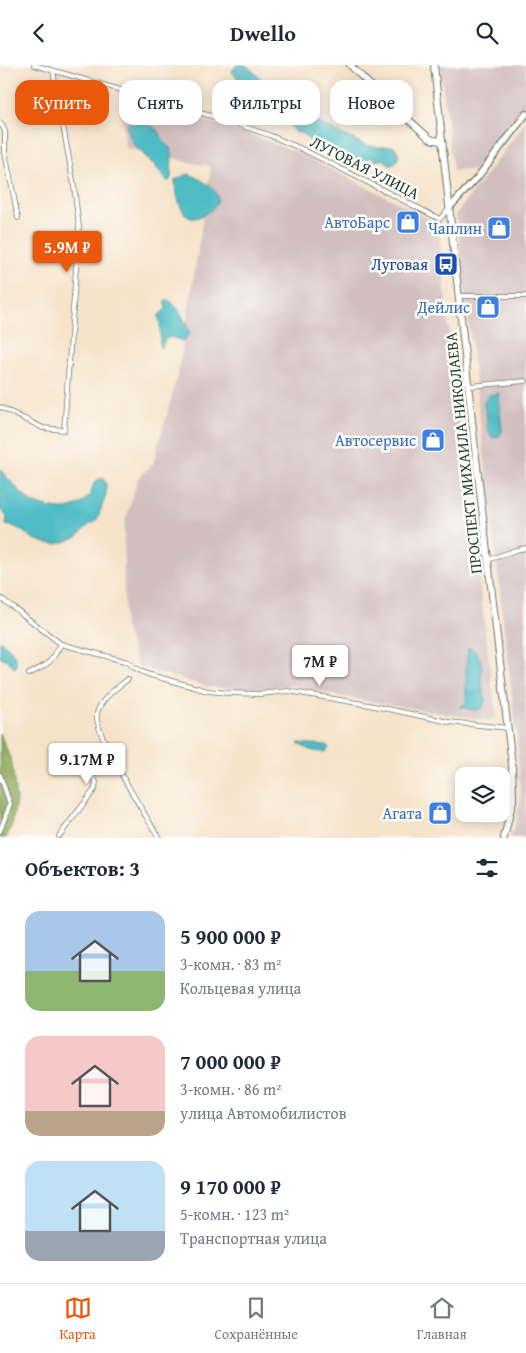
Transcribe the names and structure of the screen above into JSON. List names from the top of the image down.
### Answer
{
  "streets": {
    "main road": ["ПРОСПЕКТ МИХАИЛА НИКОЛАЕВА"],
    "street": ["ЛУГОВАЯ УЛИЦА"]
  },
  "crossings": [
    ["ЛУГОВАЯ УЛИЦА", "ПРОСПЕКТ МИХАИЛА НИКОЛАЕВА"]
  ],
  "places": {
    "shop": [
      "АвтоБарс",
      "Чаплин",
      "Дейлис",
      "Автосервис",
      "Агата"
    ],
    "bus stop": ["Луговая"]
  },
  "page": {
    "header": "Dwello",
    "chip": [
      "Купить",
      "Снять",
      "Фильтры",
      "Новое"
    ],
    "price": ["5.9M ₽", "7M ₽", "9.17M ₽"],
    "heading": "Объектов: 3",
    "list": [
      {
        "name": "5 900 000 ₽",
        "note": "3-комн. · 83 m² · Кольцевая улица"
      },
      {
        "name": "7 000 000 ₽",
        "note": "3-комн. · 86 m² · улица Автомобилистов"
      },
      {
        "name": "9 170 000 ₽",
        "note": "5-комн. · 123 m² · Транспортная улица"
      }
    ],
    "tabs": ["Карта", "Сохранённые", "Главная"]
  }
}
